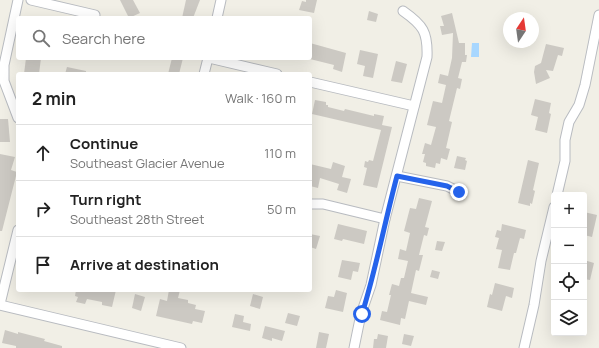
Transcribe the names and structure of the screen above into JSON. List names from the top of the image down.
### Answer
{
  "north": "top",
  "page": {
    "search": "Search here",
    "heading": ["2 min", "Walk · 160 m"],
    "list": [
      ["Continue", "Southeast Glacier Avenue", "110 m"],
      ["Turn right", "Southeast 28th Street", "50 m"],
      "Arrive at destination"
    ],
    "map_buttons": ["+", "−"]
  }
}
